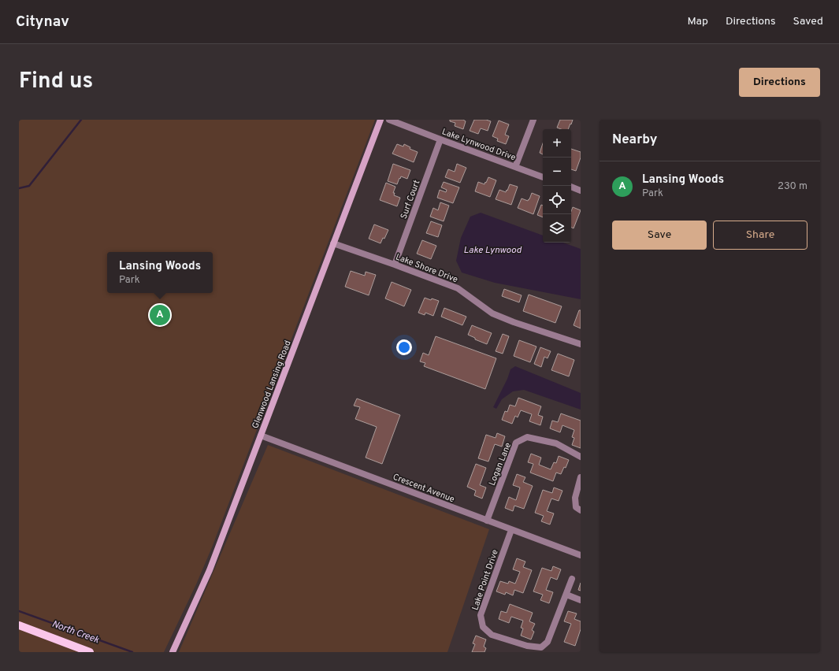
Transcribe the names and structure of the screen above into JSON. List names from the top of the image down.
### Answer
{
  "streets": {
    "main road": ["Glenwood Lansing Road"],
    "street": [
      "Lake Lynwood Drive",
      "Surf Court",
      "Lake Shore Drive",
      "Logan Lane",
      "Crescent Avenue",
      "Lake Point Drive"
    ]
  },
  "crossings": [
    ["Lake Lynwood Drive", "Surf Court"],
    ["Surf Court", "Lake Shore Drive"],
    ["Lake Shore Drive", "Glenwood Lansing Road"],
    ["Glenwood Lansing Road", "Crescent Avenue"],
    ["Logan Lane", "Crescent Avenue"],
    ["Crescent Avenue", "Lake Point Drive"]
  ],
  "water": ["Lake Lynwood", "North Creek"],
  "page": {
    "header": "Citynav",
    "nav": ["Map", "Directions", "Saved"],
    "title": "Find us",
    "buttons": [
      "Directions",
      ["Save", "Share"]
    ],
    "heading": "Nearby",
    "map_buttons": ["+", "−"],
    "list": [
      {
        "mark": "A",
        "name": "Lansing Woods",
        "note": "Park",
        "value": "230 m"
      }
    ],
    "popup": ["Lansing Woods", "Park"],
    "pins": "A"
  }
}
